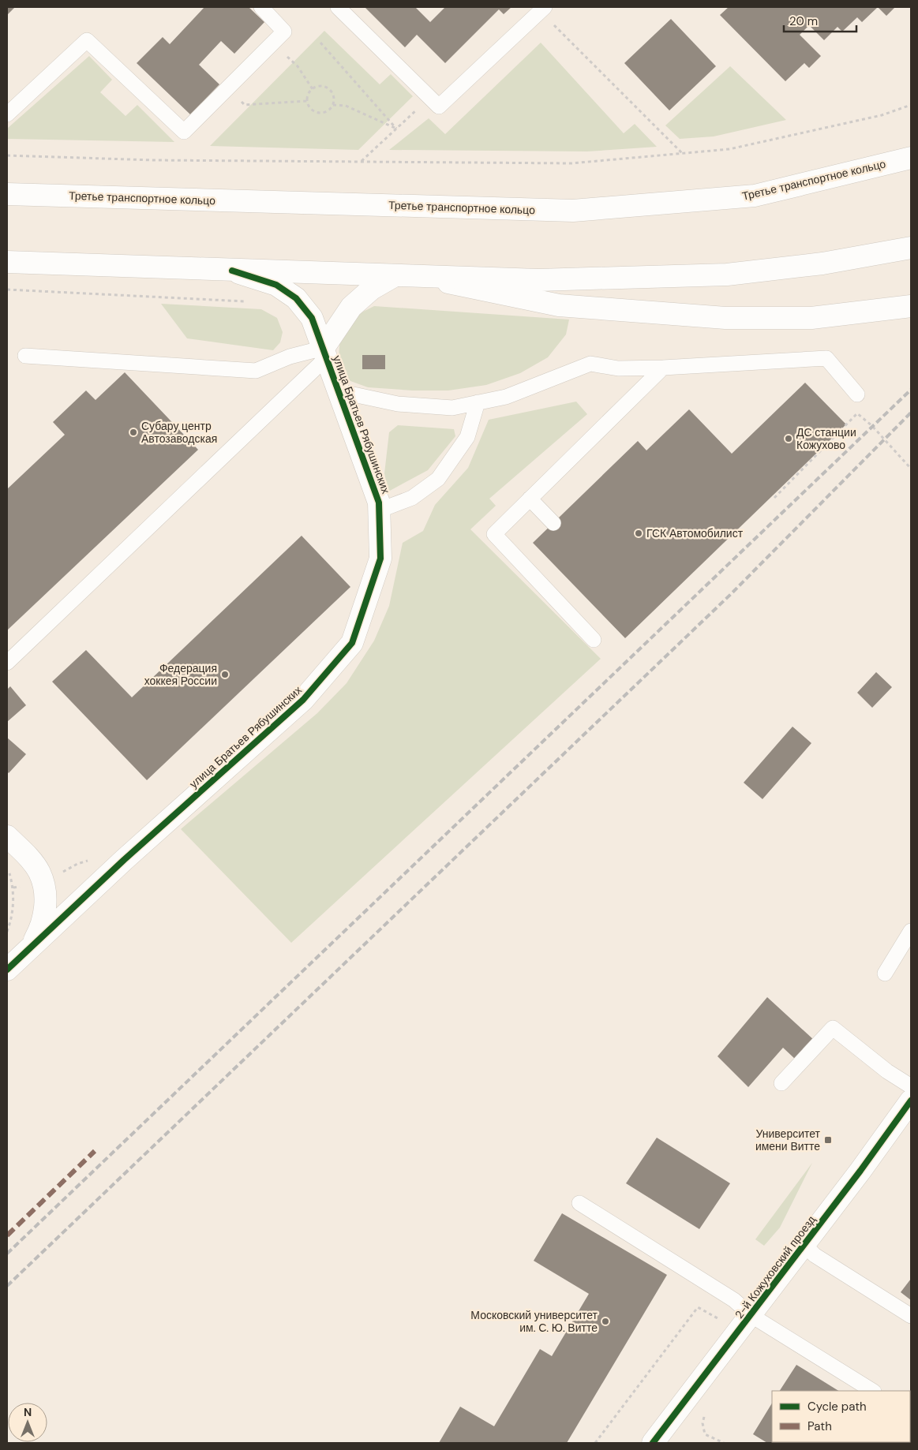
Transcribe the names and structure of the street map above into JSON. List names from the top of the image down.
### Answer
{
  "streets": {
    "main road": ["Третье транспортное кольцо", "улица Братьев Рябушинских", "2-й Кожуховский проезд"]
  },
  "places": {
    "other": [
      "Субару центр Автозаводская",
      "ДС станции Кожухово",
      "ГСК Автомобилист",
      "Федерация хоккея России",
      "Московский университет им. С. Ю. Витте"
    ],
    "transit": ["Университет имени Витте"]
  },
  "legend": ["Cycle path", "Path"],
  "scale_bar": "20 m",
  "north": "top"
}
